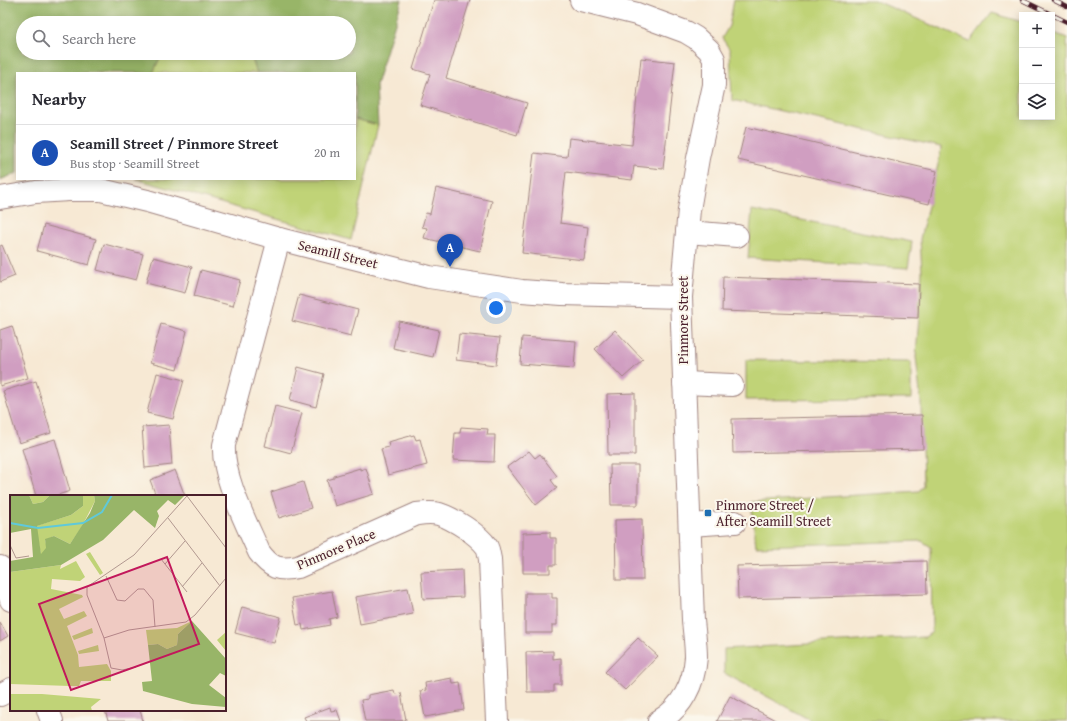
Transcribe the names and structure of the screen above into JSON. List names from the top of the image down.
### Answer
{
  "streets": {
    "street": ["Seamill Street", "Pinmore Street", "Pinmore Place"]
  },
  "crossings": [
    ["Seamill Street", "Pinmore Street"],
    ["Seamill Street", "Pinmore Place"]
  ],
  "places": {
    "transit": ["Pinmore Street / After Seamill Street"]
  },
  "page": {
    "map_buttons": ["+", "−"],
    "search": "Search here",
    "heading": "Nearby",
    "list": [
      {
        "mark": "A",
        "name": "Seamill Street / Pinmore Street",
        "note": "Bus stop · Seamill Street",
        "value": "20 m"
      }
    ],
    "pins": "A"
  }
}
